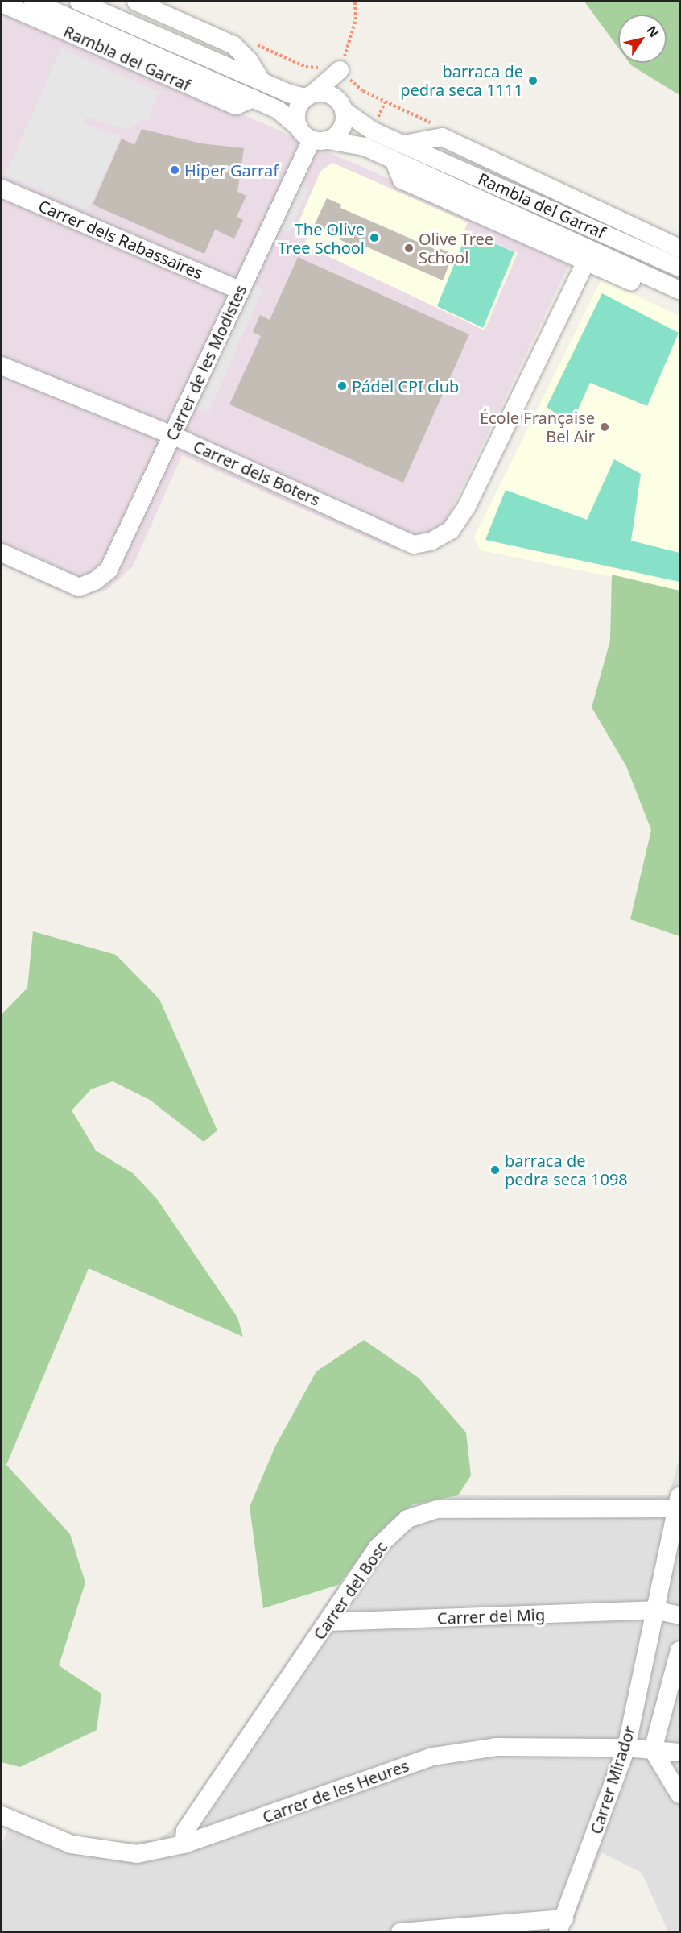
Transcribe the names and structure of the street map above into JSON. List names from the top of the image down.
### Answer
{
  "streets": {
    "street": [
      "Rambla del Garraf",
      "Carrer dels Rabassaires",
      "Carrer de les Modistes",
      "Carrer dels Boters",
      "Carrer del Bosc",
      "Carrer del Mig",
      "Carrer Mirador",
      "Carrer de les Heures"
    ]
  },
  "crossings": [
    ["Rambla del Garraf", "Carrer de les Modistes"],
    ["Carrer dels Rabassaires", "Carrer de les Modistes"],
    ["Carrer de les Modistes", "Carrer dels Boters"],
    ["Carrer del Bosc", "Carrer del Mig"],
    ["Carrer del Bosc", "Carrer Mirador"],
    ["Carrer del Bosc", "Carrer de les Heures"],
    ["Carrer del Mig", "Carrer Mirador"],
    ["Carrer Mirador", "Carrer de les Heures"]
  ],
  "places": [
    "barraca de pedra seca 1111",
    "Hiper Garraf",
    "The Olive Tree School",
    "Olive Tree School",
    "Pádel CPI club",
    "École Française Bel Air",
    "barraca de pedra seca 1098"
  ],
  "north": "top right"
}
